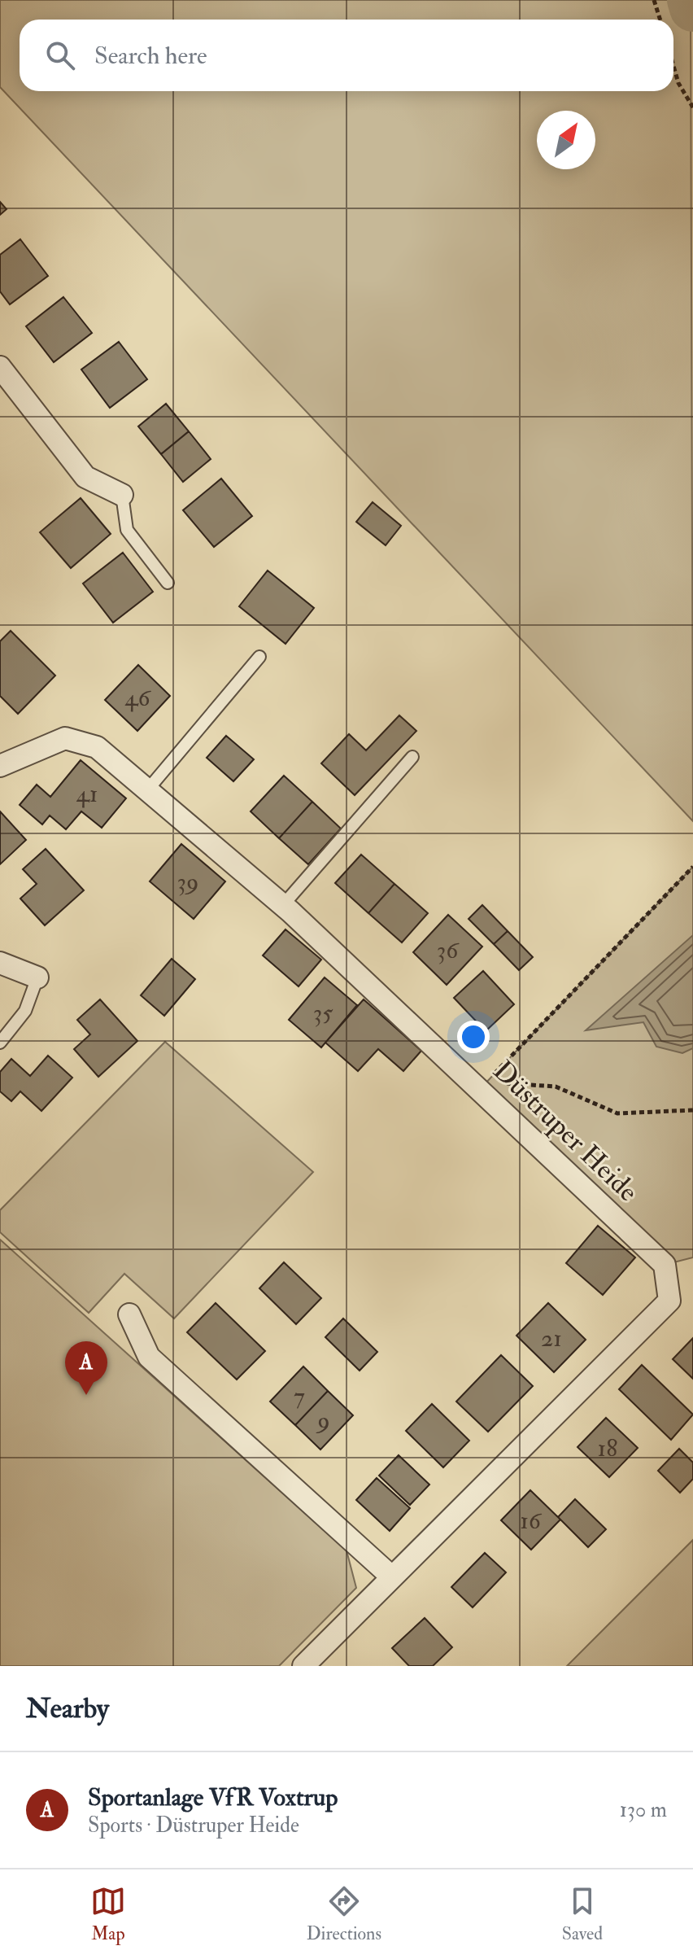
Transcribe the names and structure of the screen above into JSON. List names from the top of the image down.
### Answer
{
  "streets": {
    "street": ["Düstruper Heide"]
  },
  "house_numbers": [
    "46",
    "41",
    "39",
    "36",
    "35",
    "21",
    "7",
    "9",
    "18",
    "16"
  ],
  "north": "top right",
  "page": {
    "search": "Search here",
    "pins": "A",
    "heading": "Nearby",
    "list": [
      {
        "mark": "A",
        "name": "Sportanlage VfR Voxtrup",
        "note": "Sports · Düstruper Heide",
        "value": "130 m"
      }
    ],
    "nav": ["Map", "Directions", "Saved"]
  }
}
